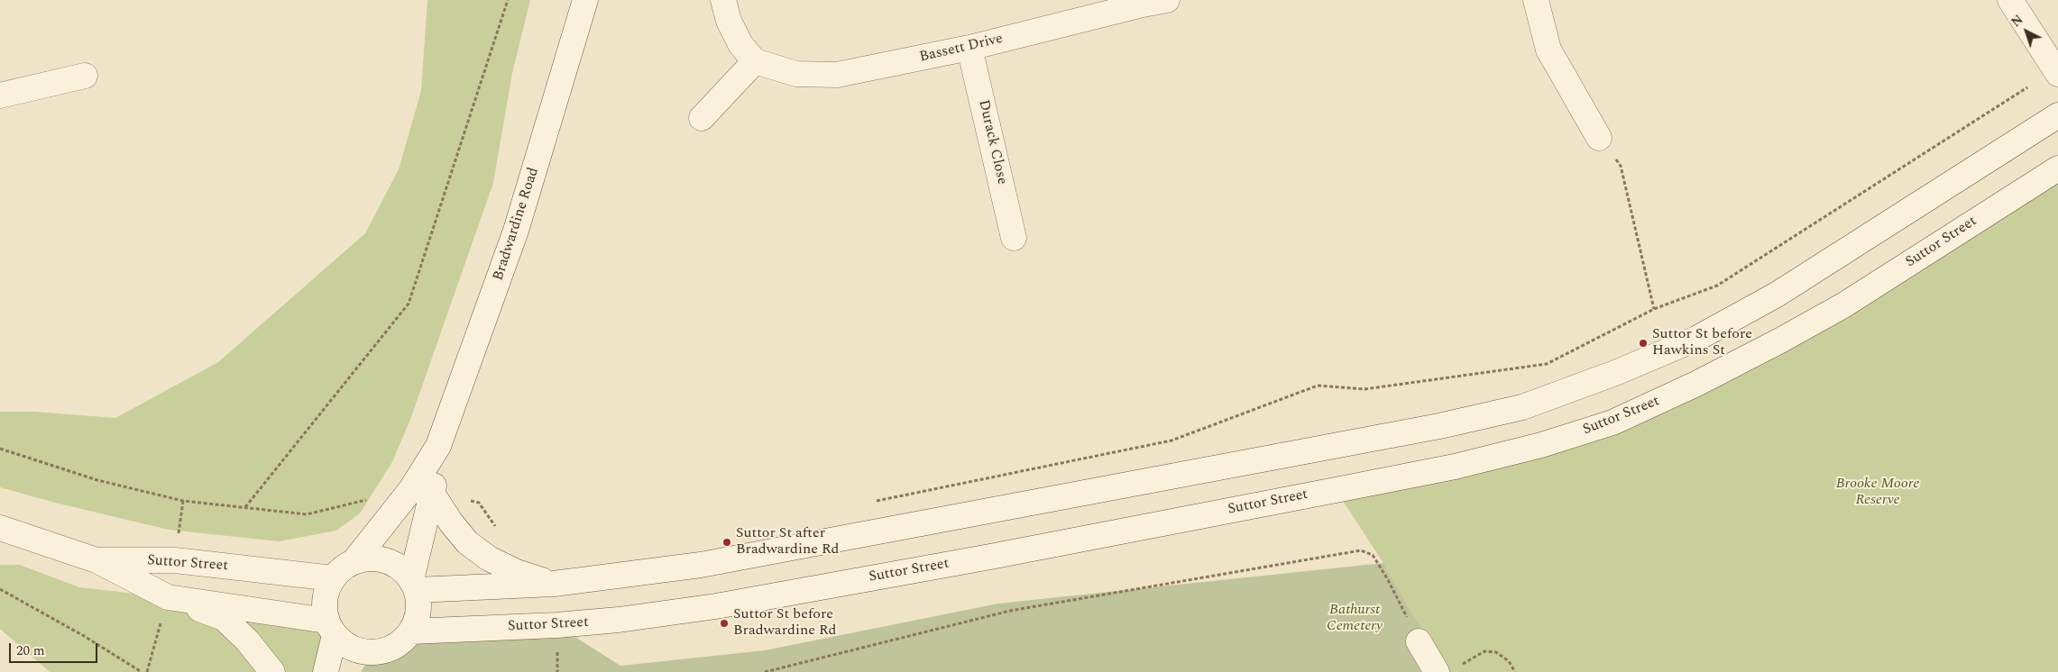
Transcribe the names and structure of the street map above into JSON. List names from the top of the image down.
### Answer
{
  "streets": {
    "main road": [
      "Bassett Drive",
      "Durack Close",
      "Bradwardine Road",
      "Suttor Street"
    ]
  },
  "crossings": [
    ["Bassett Drive", "Durack Close"],
    ["Bradwardine Road", "Suttor Street"]
  ],
  "parks": ["Brooke Moore Reserve", "Bathurst Cemetery"],
  "places": ["Suttor St before Hawkins St", "Suttor St after Bradwardine Rd", "Suttor St before Bradwardine Rd"],
  "scale_bar": "20 m",
  "north": "top left"
}
